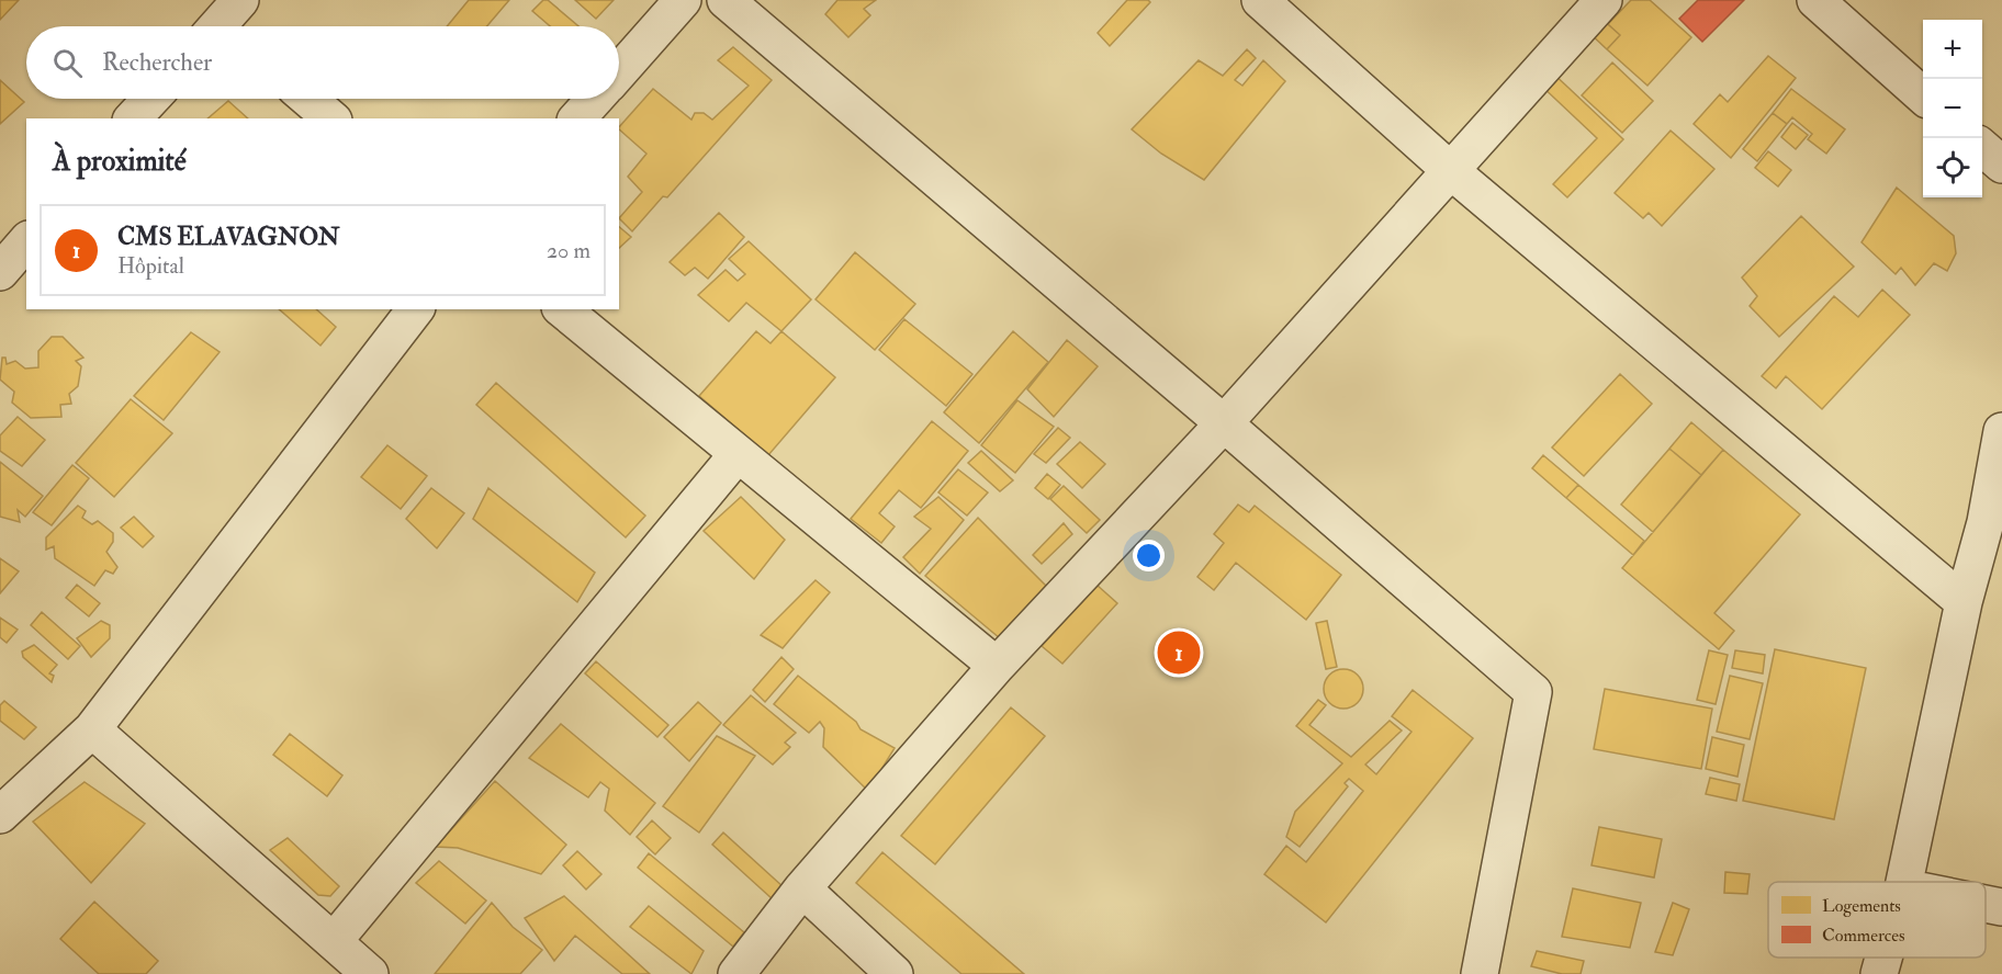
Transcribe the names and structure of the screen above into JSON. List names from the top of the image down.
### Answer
{
  "legend": ["Logements", "Commerces"],
  "page": {
    "map_buttons": ["+", "−"],
    "search": "Rechercher",
    "heading": "À proximité",
    "list": [
      {
        "mark": "1",
        "name": "CMS ELAVAGNON",
        "note": "Hôpital",
        "value": "20 m"
      }
    ],
    "pins": "1"
  }
}
